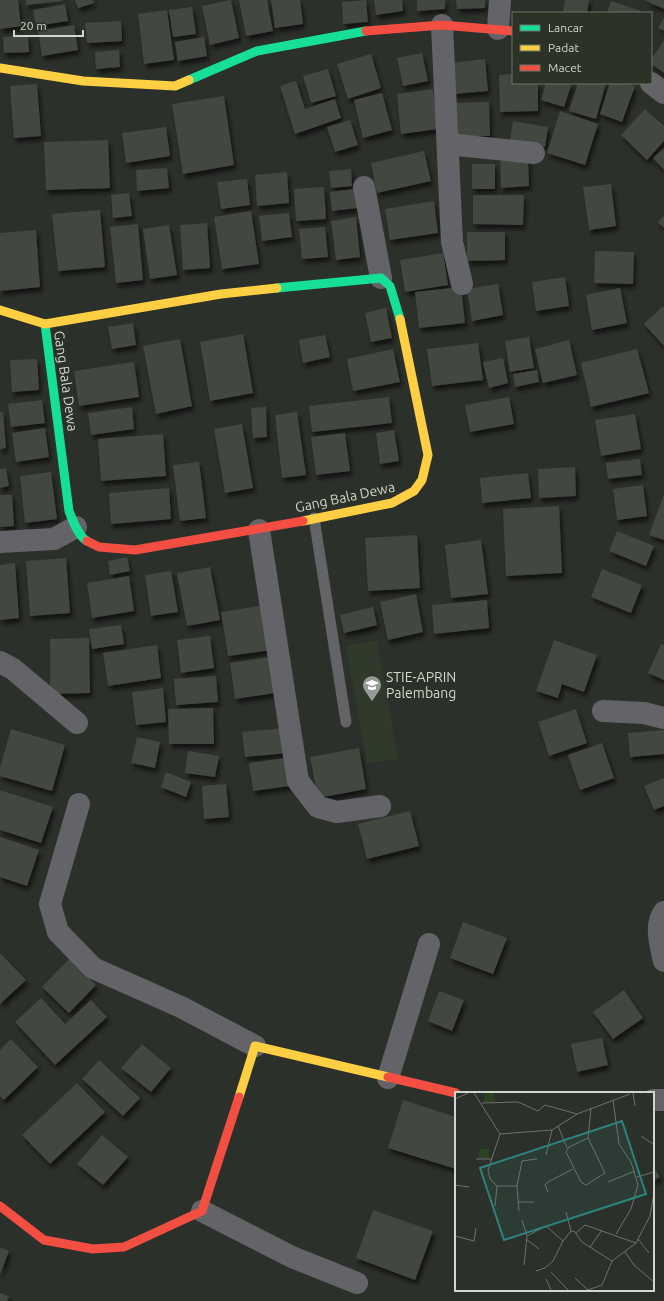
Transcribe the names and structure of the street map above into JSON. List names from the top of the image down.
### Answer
{
  "streets": {
    "street": ["Gang Bala Dewa"]
  },
  "places": {
    "school or university": ["STIE-APRIN Palembang"]
  },
  "legend": ["Lancar", "Padat", "Macet"],
  "scale_bar": "20 m"
}
